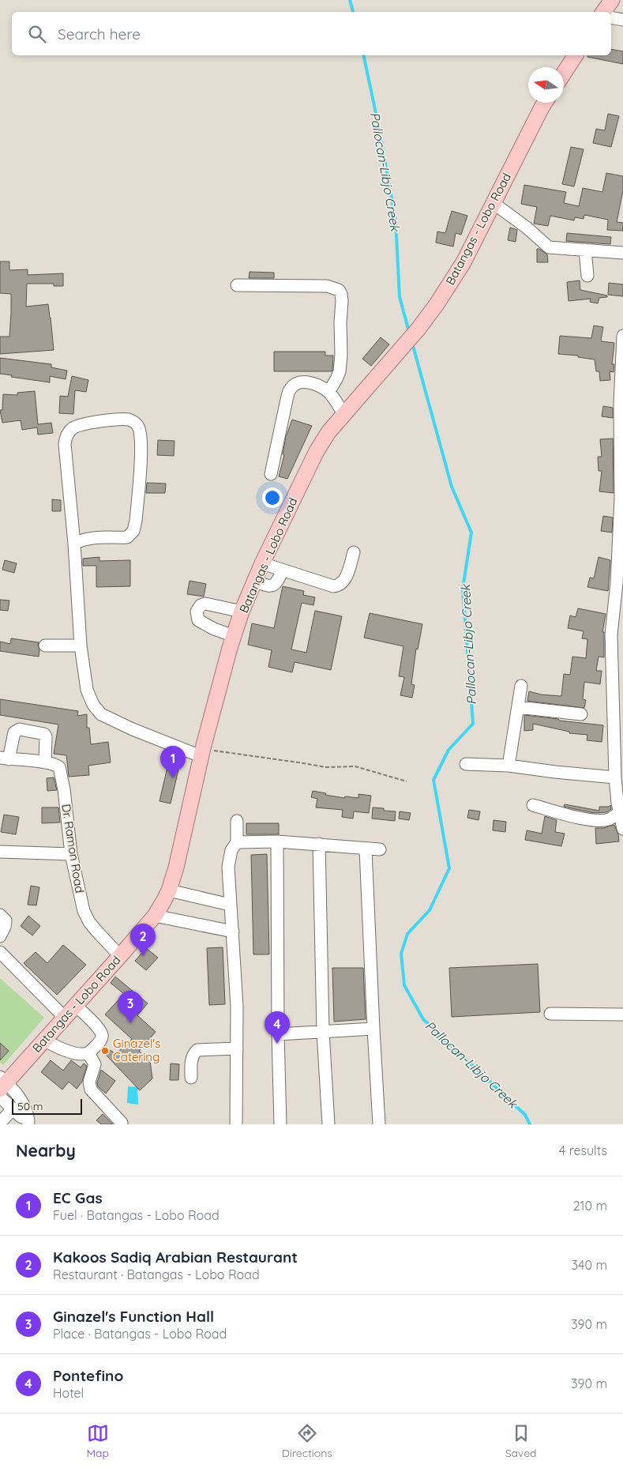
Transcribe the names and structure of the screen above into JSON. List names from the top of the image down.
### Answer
{
  "streets": {
    "main road": ["Batangas - Lobo Road"],
    "street": ["Dr. Ramon Road"]
  },
  "crossings": [
    ["Batangas - Lobo Road", "Dr. Ramon Road"]
  ],
  "water": ["Pallocan-Libjo Creek"],
  "places": ["Ginazel's Catering"],
  "scale_bar": "50 m",
  "north": "left",
  "page": {
    "search": "Search here",
    "pins": [
      "1",
      "2",
      "3",
      "4"
    ],
    "scale": "50 m",
    "heading": ["Nearby", "4 results"],
    "list": [
      {
        "mark": "1",
        "name": "EC Gas",
        "note": "Fuel · Batangas - Lobo Road",
        "value": "210 m"
      },
      {
        "mark": "2",
        "name": "Kakoos Sadiq Arabian Restaurant",
        "note": "Restaurant · Batangas - Lobo Road",
        "value": "340 m"
      },
      {
        "mark": "3",
        "name": "Ginazel's Function Hall",
        "note": "Place · Batangas - Lobo Road",
        "value": "390 m"
      },
      {
        "mark": "4",
        "name": "Pontefino",
        "note": "Hotel",
        "value": "390 m"
      }
    ],
    "nav": ["Map", "Directions", "Saved"]
  }
}
